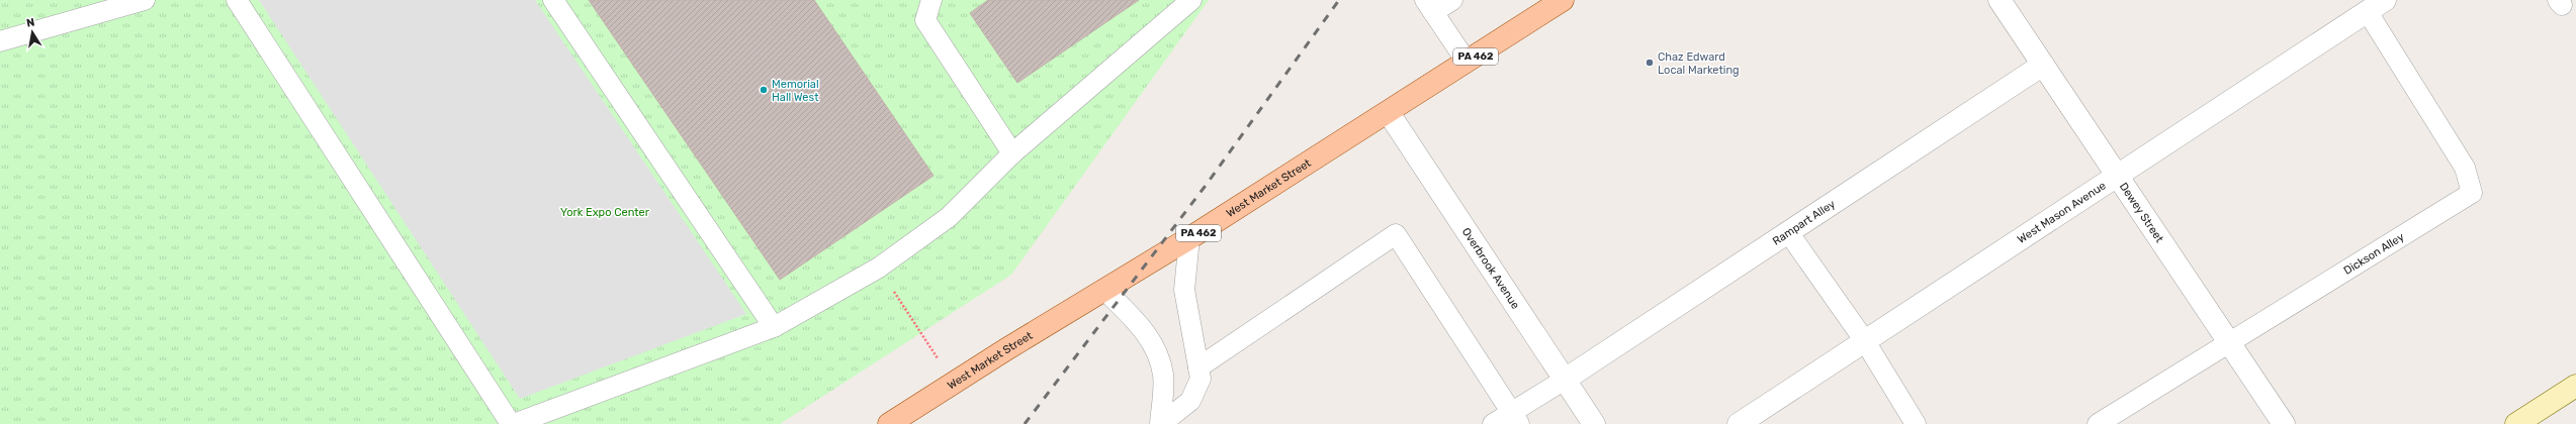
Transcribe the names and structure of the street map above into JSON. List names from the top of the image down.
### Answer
{
  "streets": {
    "main road": ["PA 462", "West Market Street"],
    "street": [
      "West Mason Avenue",
      "Dewey Street",
      "Rampart Alley",
      "Overbrook Avenue"
    ],
    "lane": ["Dickson Alley"]
  },
  "crossings": [
    ["West Market Street", "Overbrook Avenue"],
    ["West Mason Avenue", "Dewey Street"],
    ["West Mason Avenue", "Dickson Alley"],
    ["Dewey Street", "Rampart Alley"],
    ["Dewey Street", "Dickson Alley"],
    ["Rampart Alley", "Overbrook Avenue"]
  ],
  "parks": ["York Expo Center"],
  "places": ["Chaz Edward Local Marketing", "Memorial Hall West"],
  "north": "top"
}
